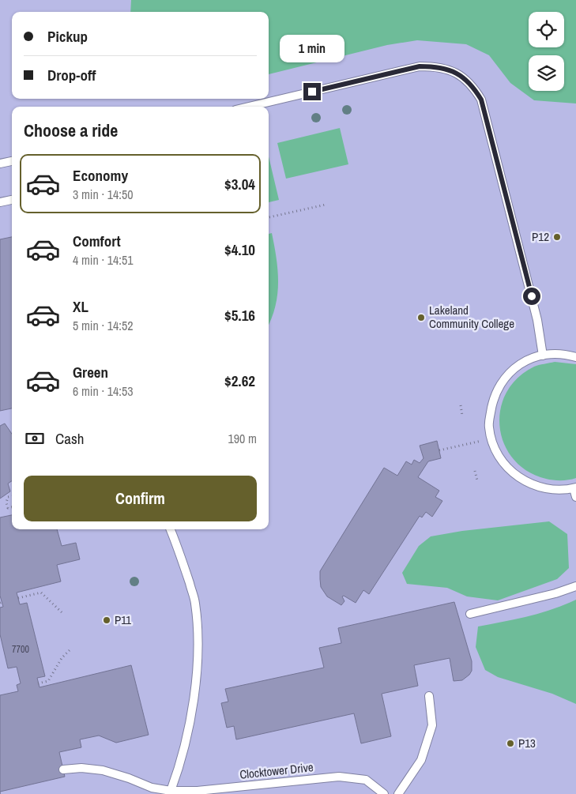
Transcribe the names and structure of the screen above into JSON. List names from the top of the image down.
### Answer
{
  "streets": {
    "lane": ["Clocktower Drive"]
  },
  "places": [
    "P12",
    "Lakeland Community College",
    "P11",
    "P13"
  ],
  "house_numbers": ["7700"],
  "page": {
    "banner": ["Pickup", "Drop-off"],
    "bubble": "1 min",
    "heading": "Choose a ride",
    "list": [
      {
        "name": "Economy",
        "note": "3 min · 14:50",
        "value": "$3.04"
      },
      {
        "name": "Comfort",
        "note": "4 min · 14:51",
        "value": "$4.10"
      },
      {
        "name": "XL",
        "note": "5 min · 14:52",
        "value": "$5.16"
      },
      {
        "name": "Green",
        "note": "6 min · 14:53",
        "value": "$2.62"
      }
    ],
    "pay": ["Cash", "190 m"],
    "buttons": "Confirm"
  }
}
